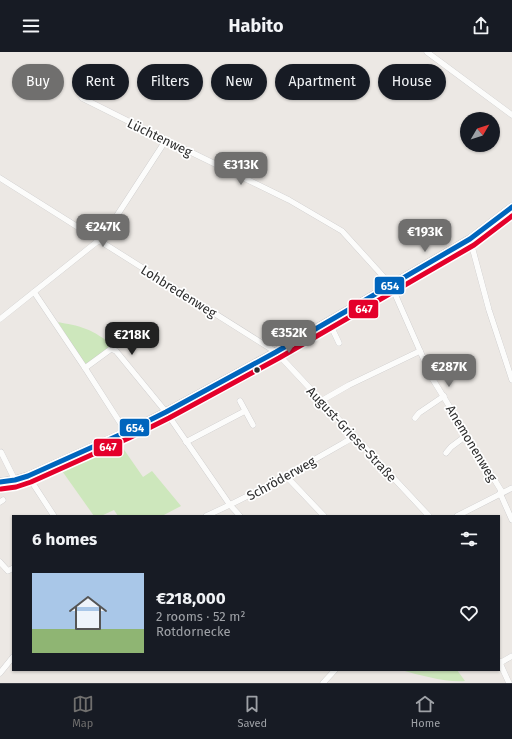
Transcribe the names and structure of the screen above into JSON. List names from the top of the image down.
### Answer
{
  "streets": {
    "street": [
      "Lüchtenweg",
      "Lohbredenweg",
      "August-Griese-Straße",
      "Anemonenweg",
      "Schröderweg"
    ]
  },
  "crossings": [
    ["Lüchtenweg", "Anemonenweg"],
    ["Lohbredenweg", "August-Griese-Straße"],
    ["August-Griese-Straße", "Schröderweg"]
  ],
  "lines": ["transit line 654", "transit line 647"],
  "north": "top right",
  "page": {
    "header": "Habito",
    "chip": [
      "Buy",
      "Rent",
      "Filters",
      "New",
      "Apartment",
      "House"
    ],
    "price": [
      "€313K",
      "€247K",
      "€193K",
      "€352K",
      "€218K",
      "€287K"
    ],
    "heading": "6 homes",
    "list": [
      {
        "name": "€218,000",
        "note": "2 rooms · 52 m² · Rotdornecke"
      }
    ],
    "tabs": ["Map", "Saved", "Home"]
  }
}
